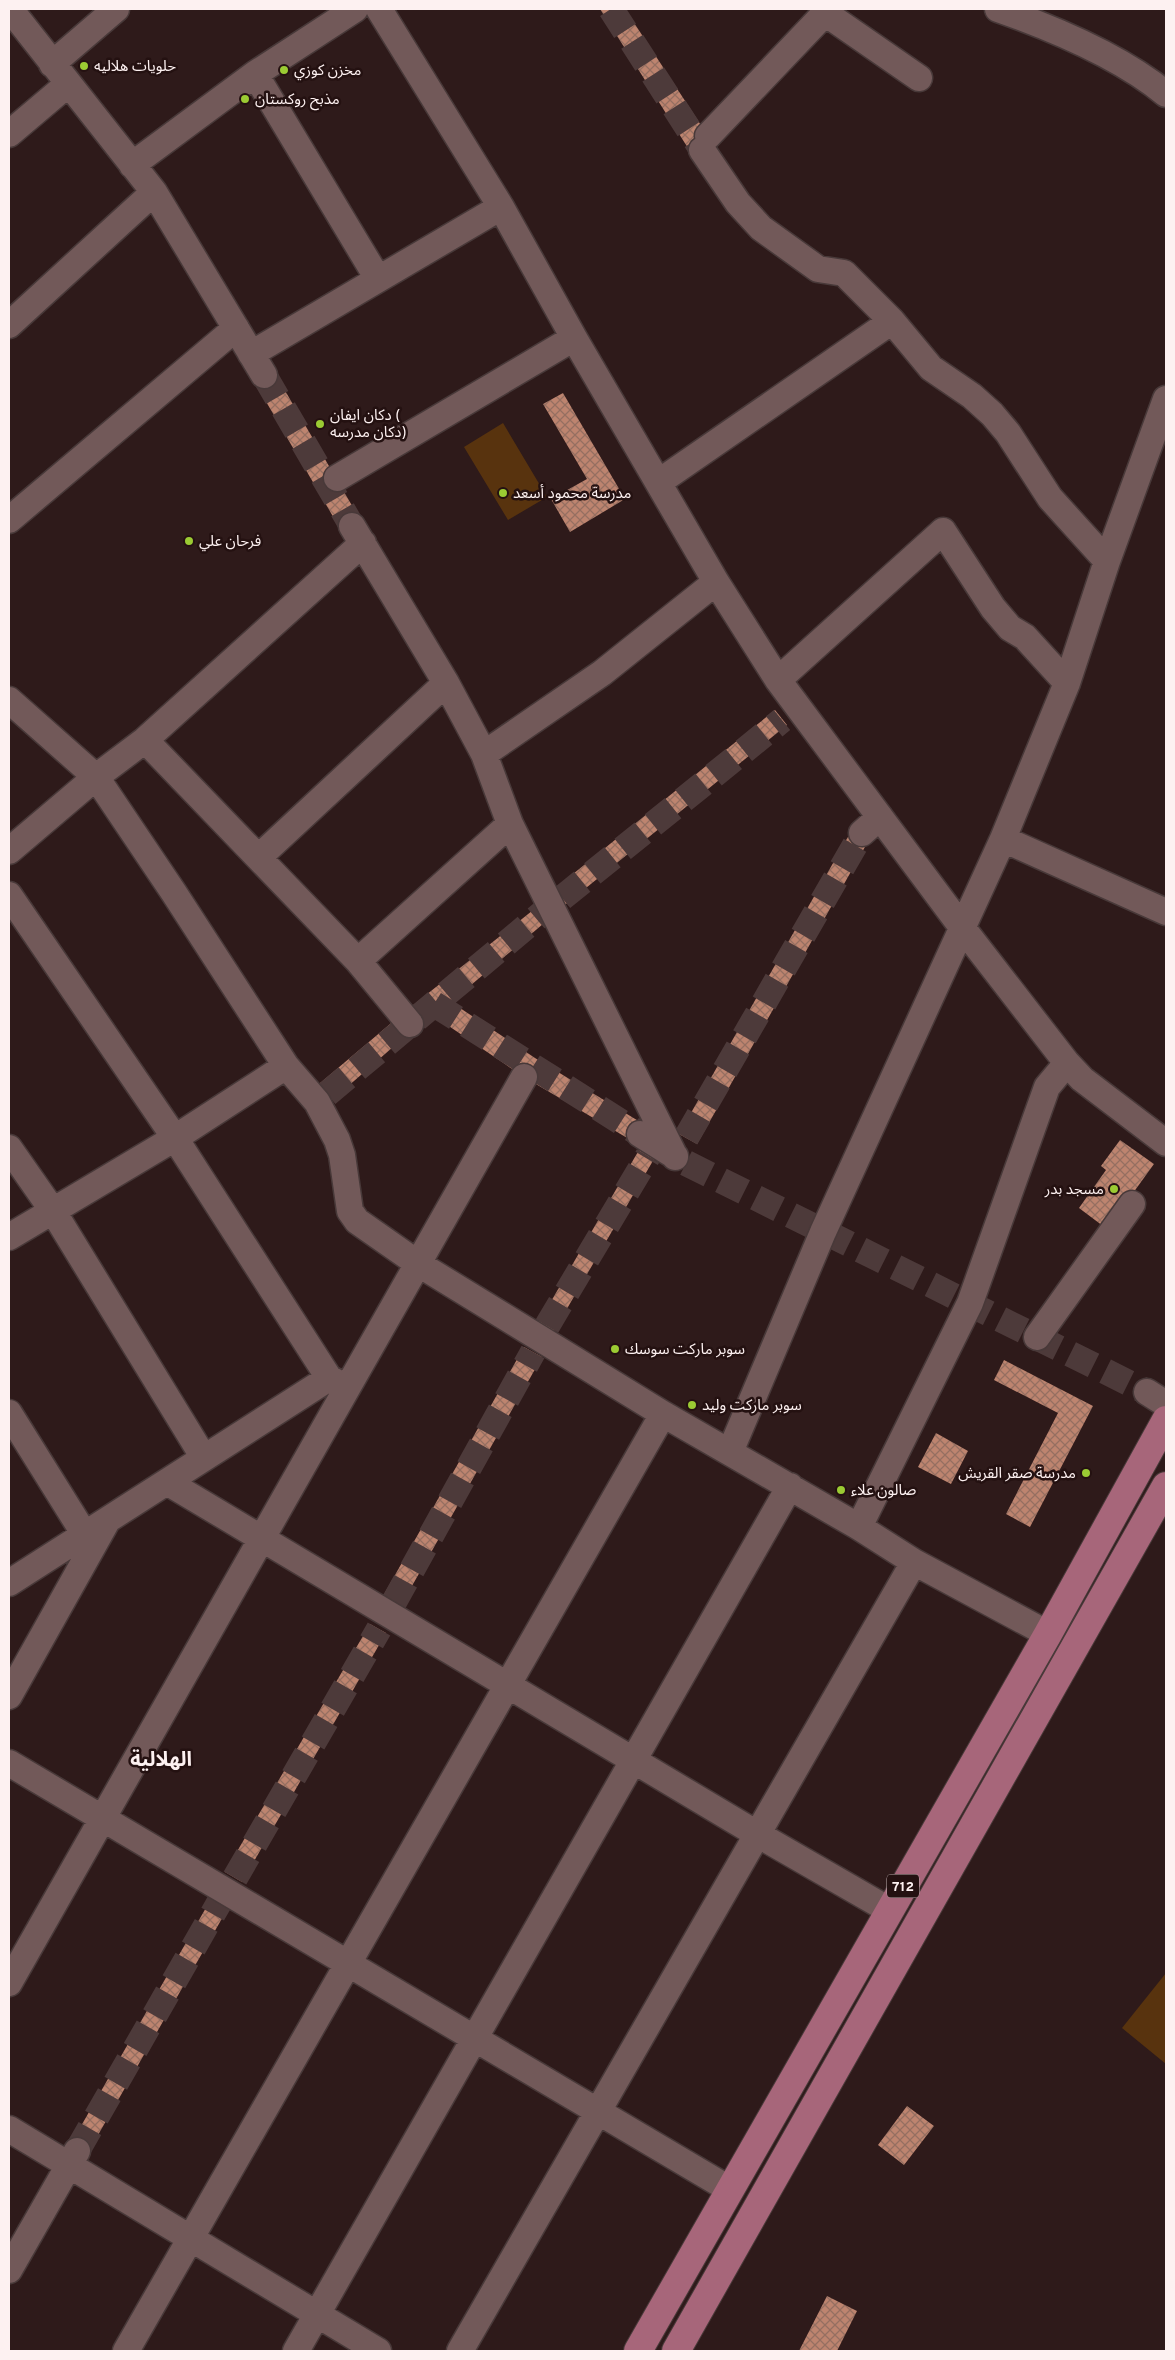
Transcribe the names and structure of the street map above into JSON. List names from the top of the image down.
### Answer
{
  "streets": {
    "main road": ["712"]
  },
  "districts": ["الهلالية"],
  "places": [
    "حلويات هلاليه",
    "مخزن كوزي",
    "مذبح روكستان",
    "دكان ايفان ( دكان مدرسه)",
    "مدرسة محمود أسعد",
    "فرحان علي",
    "مسجد بدر",
    "سوبر ماركت سوسك",
    "سوبر ماركت وليد",
    "مدرسة صقر القريش",
    "صالون علاء"
  ]
}
